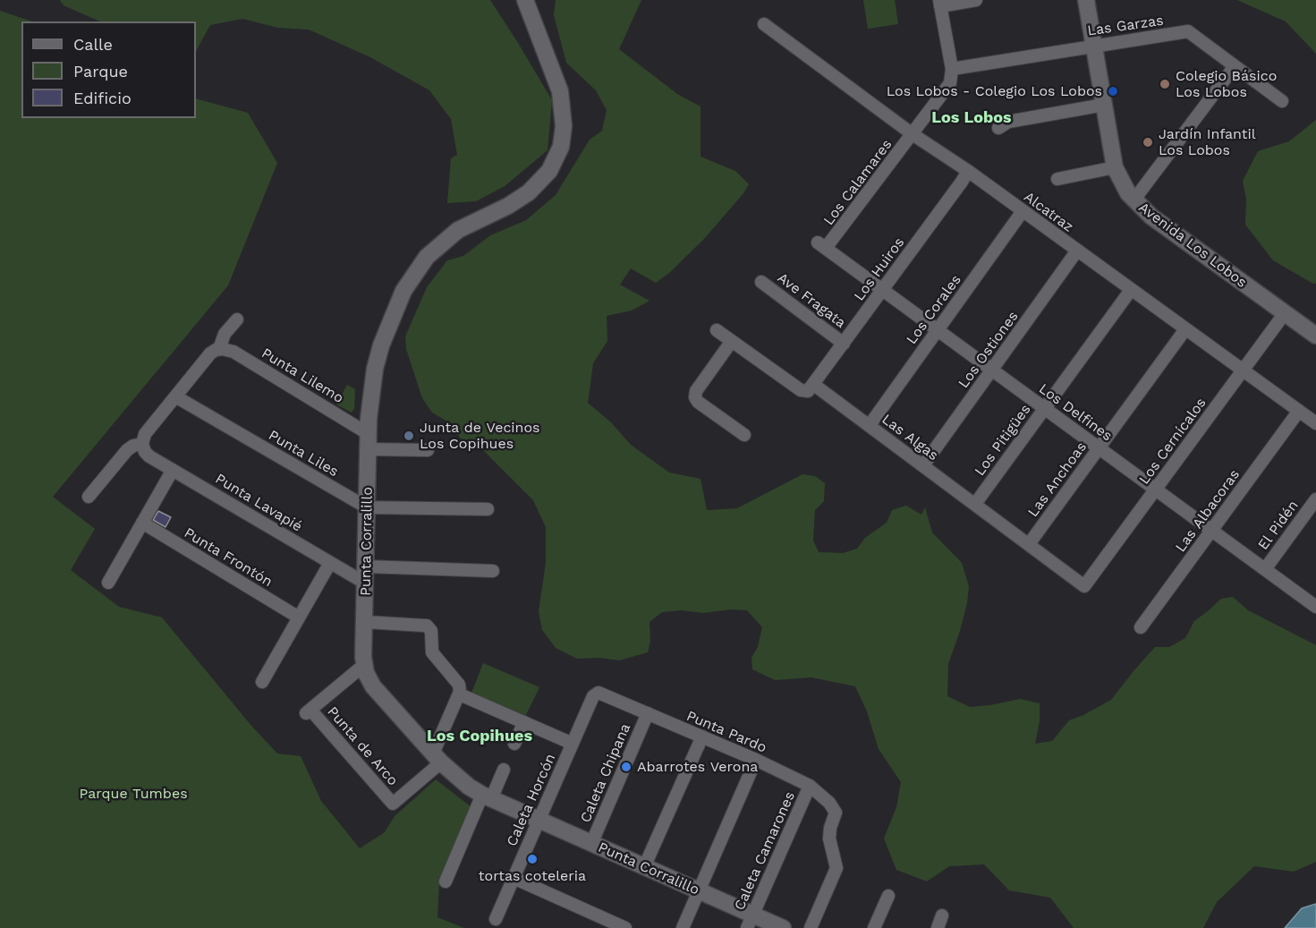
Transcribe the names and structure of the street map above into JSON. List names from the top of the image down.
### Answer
{
  "streets": {
    "street": [
      "Las Garzas",
      "Los Calamares",
      "Alcatraz",
      "Avenida Los Lobos",
      "Los Huiros",
      "Ave Fragata",
      "Los Corales",
      "Los Ostiones",
      "Punta Lilemo",
      "Los Delfines",
      "Las Algas",
      "Los Pitigües",
      "Los Cernícalos",
      "Punta Liles",
      "Las Anchoas",
      "Punta Lavapié",
      "Las Albacoras",
      "El Pidén",
      "Punta Corralillo",
      "Punta Frontón",
      "Punta Pardo",
      "Punta de Arco",
      "Caleta Chipana",
      "Caleta Horcón",
      "Caleta Camarones"
    ]
  },
  "crossings": [
    ["Las Garzas", "Los Calamares"],
    ["Las Garzas", "Avenida Los Lobos"],
    ["Los Calamares", "Alcatraz"],
    ["Los Calamares", "Los Delfines"],
    ["Alcatraz", "Los Huiros"],
    ["Alcatraz", "Los Corales"],
    ["Alcatraz", "Los Ostiones"],
    ["Alcatraz", "Los Pitigües"],
    ["Alcatraz", "Los Cernícalos"],
    ["Alcatraz", "Las Anchoas"],
    ["Alcatraz", "Las Albacoras"],
    ["Avenida Los Lobos", "Los Cernícalos"],
    ["Los Huiros", "Ave Fragata"],
    ["Los Huiros", "Los Delfines"],
    ["Los Huiros", "Las Algas"],
    ["Los Corales", "Los Delfines"],
    ["Los Corales", "Las Algas"],
    ["Los Ostiones", "Los Delfines"],
    ["Los Ostiones", "Las Algas"],
    ["Punta Lilemo", "Punta Corralillo"],
    ["Los Delfines", "Los Pitigües"],
    ["Los Delfines", "Los Cernícalos"],
    ["Los Delfines", "Las Anchoas"],
    ["Los Delfines", "Las Albacoras"],
    ["Los Delfines", "El Pidén"],
    ["Las Algas", "Los Pitigües"],
    ["Las Algas", "Los Cernícalos"],
    ["Las Algas", "Las Anchoas"],
    ["Punta Liles", "Punta Corralillo"],
    ["Punta Lavapié", "Punta Corralillo"],
    ["Punta Corralillo", "Punta de Arco"],
    ["Punta Corralillo", "Caleta Chipana"],
    ["Punta Corralillo", "Caleta Horcón"],
    ["Punta Corralillo", "Caleta Camarones"],
    ["Punta Pardo", "Caleta Chipana"],
    ["Punta Pardo", "Caleta Horcón"],
    ["Punta Pardo", "Caleta Camarones"]
  ],
  "districts": ["Los Lobos", "Los Copihues"],
  "parks": ["Parque Tumbes"],
  "places": [
    "Colegio Básico Los Lobos",
    "Los Lobos - Colegio Los Lobos",
    "Jardín Infantil Los Lobos",
    "Junta de Vecinos Los Copihues",
    "Abarrotes Verona",
    "tortas coteleria"
  ],
  "legend": ["Calle", "Parque", "Edificio"]
}
